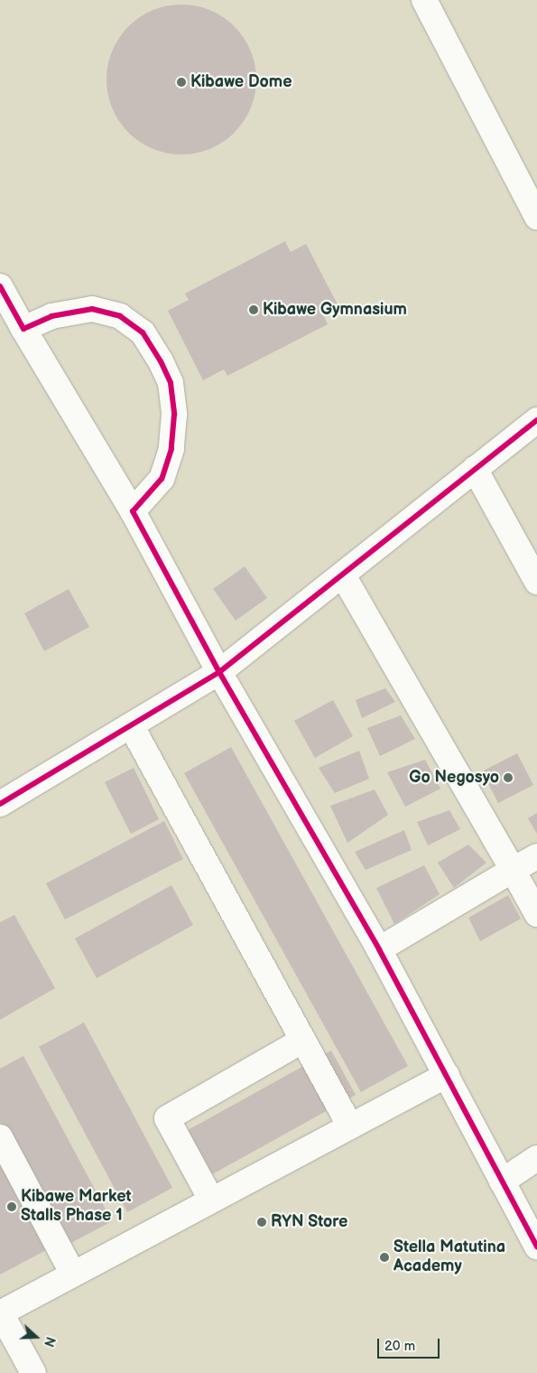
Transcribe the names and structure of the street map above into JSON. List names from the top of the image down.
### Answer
{
  "places": [
    "Kibawe Dome",
    "Kibawe Gymnasium",
    "Go Negosyo",
    "Kibawe Market Stalls Phase 1",
    "RYN Store",
    "Stella Matutina Academy"
  ],
  "scale_bar": "20 m",
  "north": "right"
}
